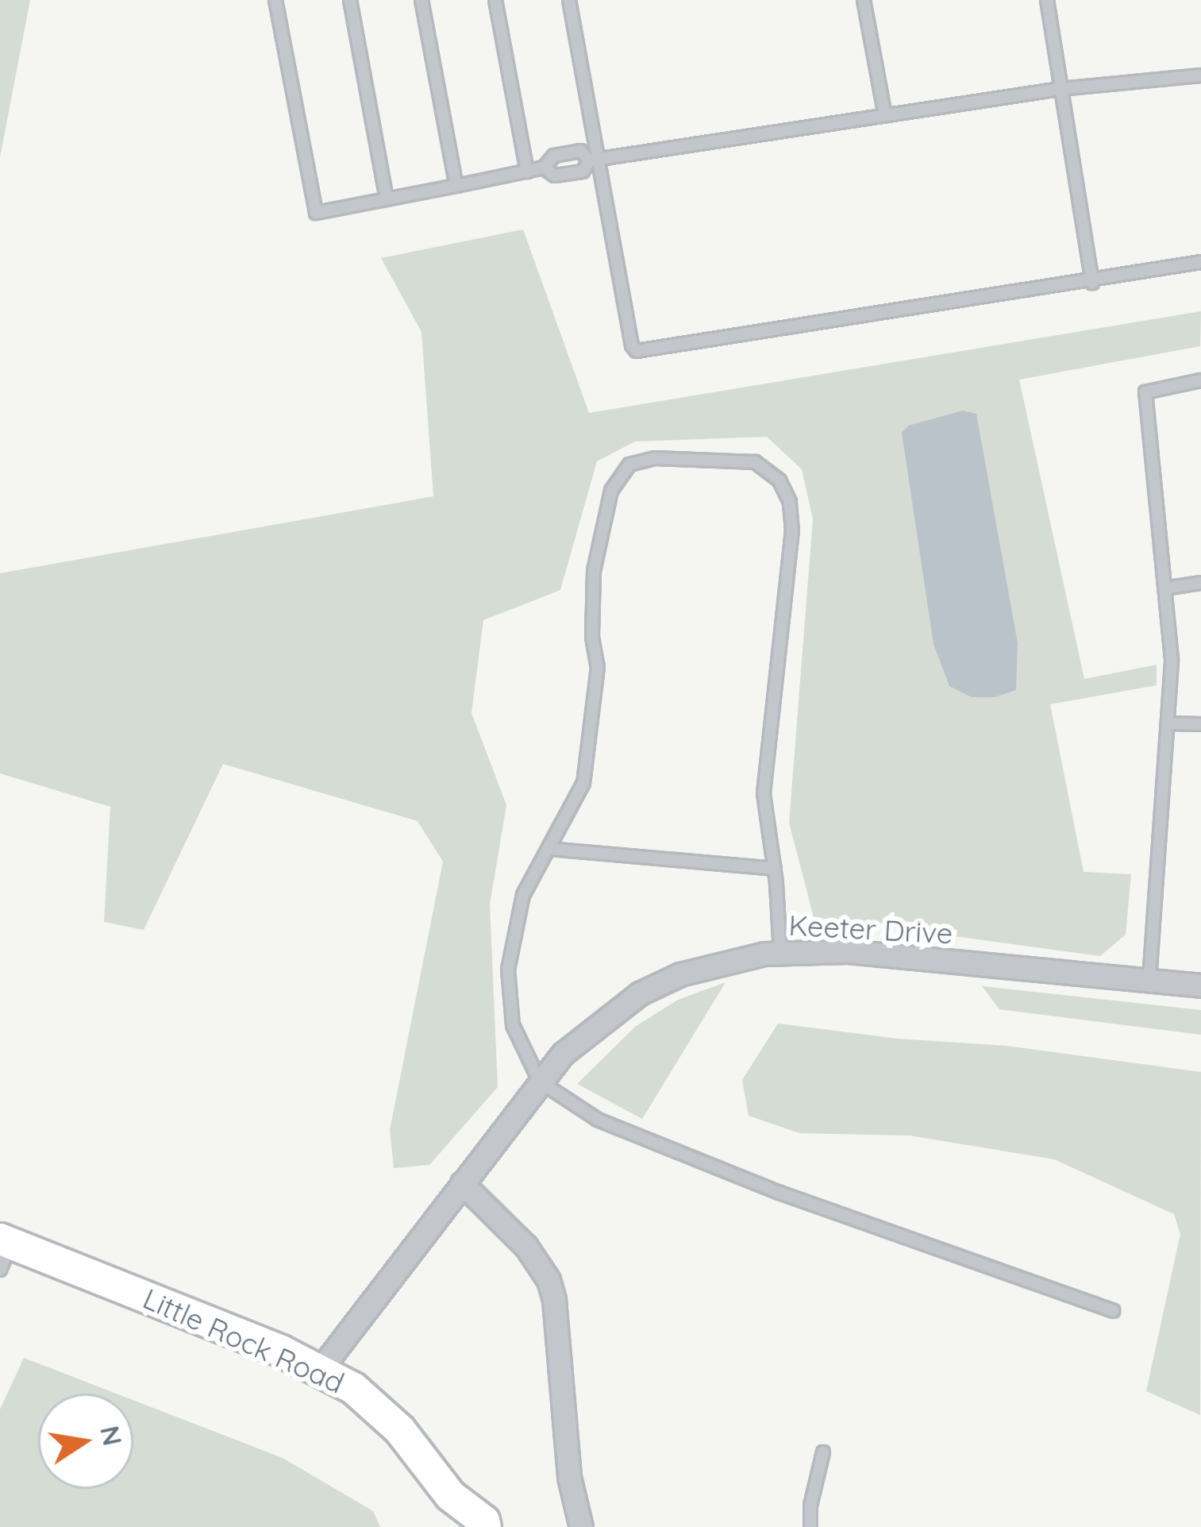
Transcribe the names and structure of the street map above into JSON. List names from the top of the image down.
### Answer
{
  "streets": {
    "street": ["Keeter Drive", "Little Rock Road"]
  },
  "crossings": [
    ["Keeter Drive", "Little Rock Road"]
  ],
  "north": "right"
}
